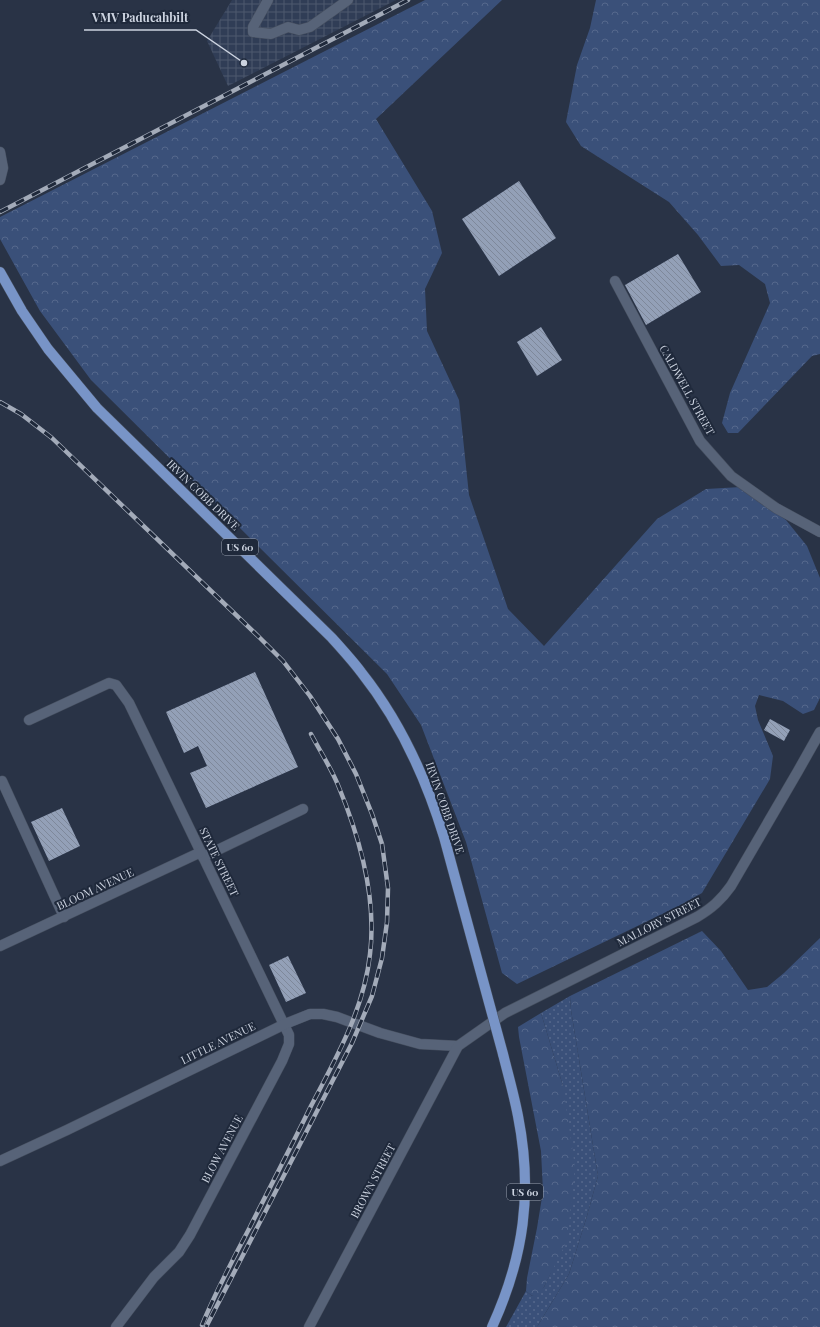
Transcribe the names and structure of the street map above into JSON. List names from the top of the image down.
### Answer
{
  "streets": {
    "main road": ["IRVIN COBB DRIVE", "US 60"],
    "street": [
      "CALDWELL STREET",
      "STATE STREET",
      "BLOOM AVENUE",
      "MALLORY STREET",
      "LITTLE AVENUE",
      "BLOW AVENUE",
      "BROWN STREET"
    ]
  },
  "crossings": [
    ["STATE STREET", "BLOOM AVENUE"],
    ["STATE STREET", "LITTLE AVENUE"],
    ["STATE STREET", "BLOW AVENUE"],
    ["MALLORY STREET", "LITTLE AVENUE"],
    ["MALLORY STREET", "BROWN STREET"],
    ["LITTLE AVENUE", "BLOW AVENUE"],
    ["LITTLE AVENUE", "BROWN STREET"]
  ],
  "places": ["VMV Paducahbilt"]
}
